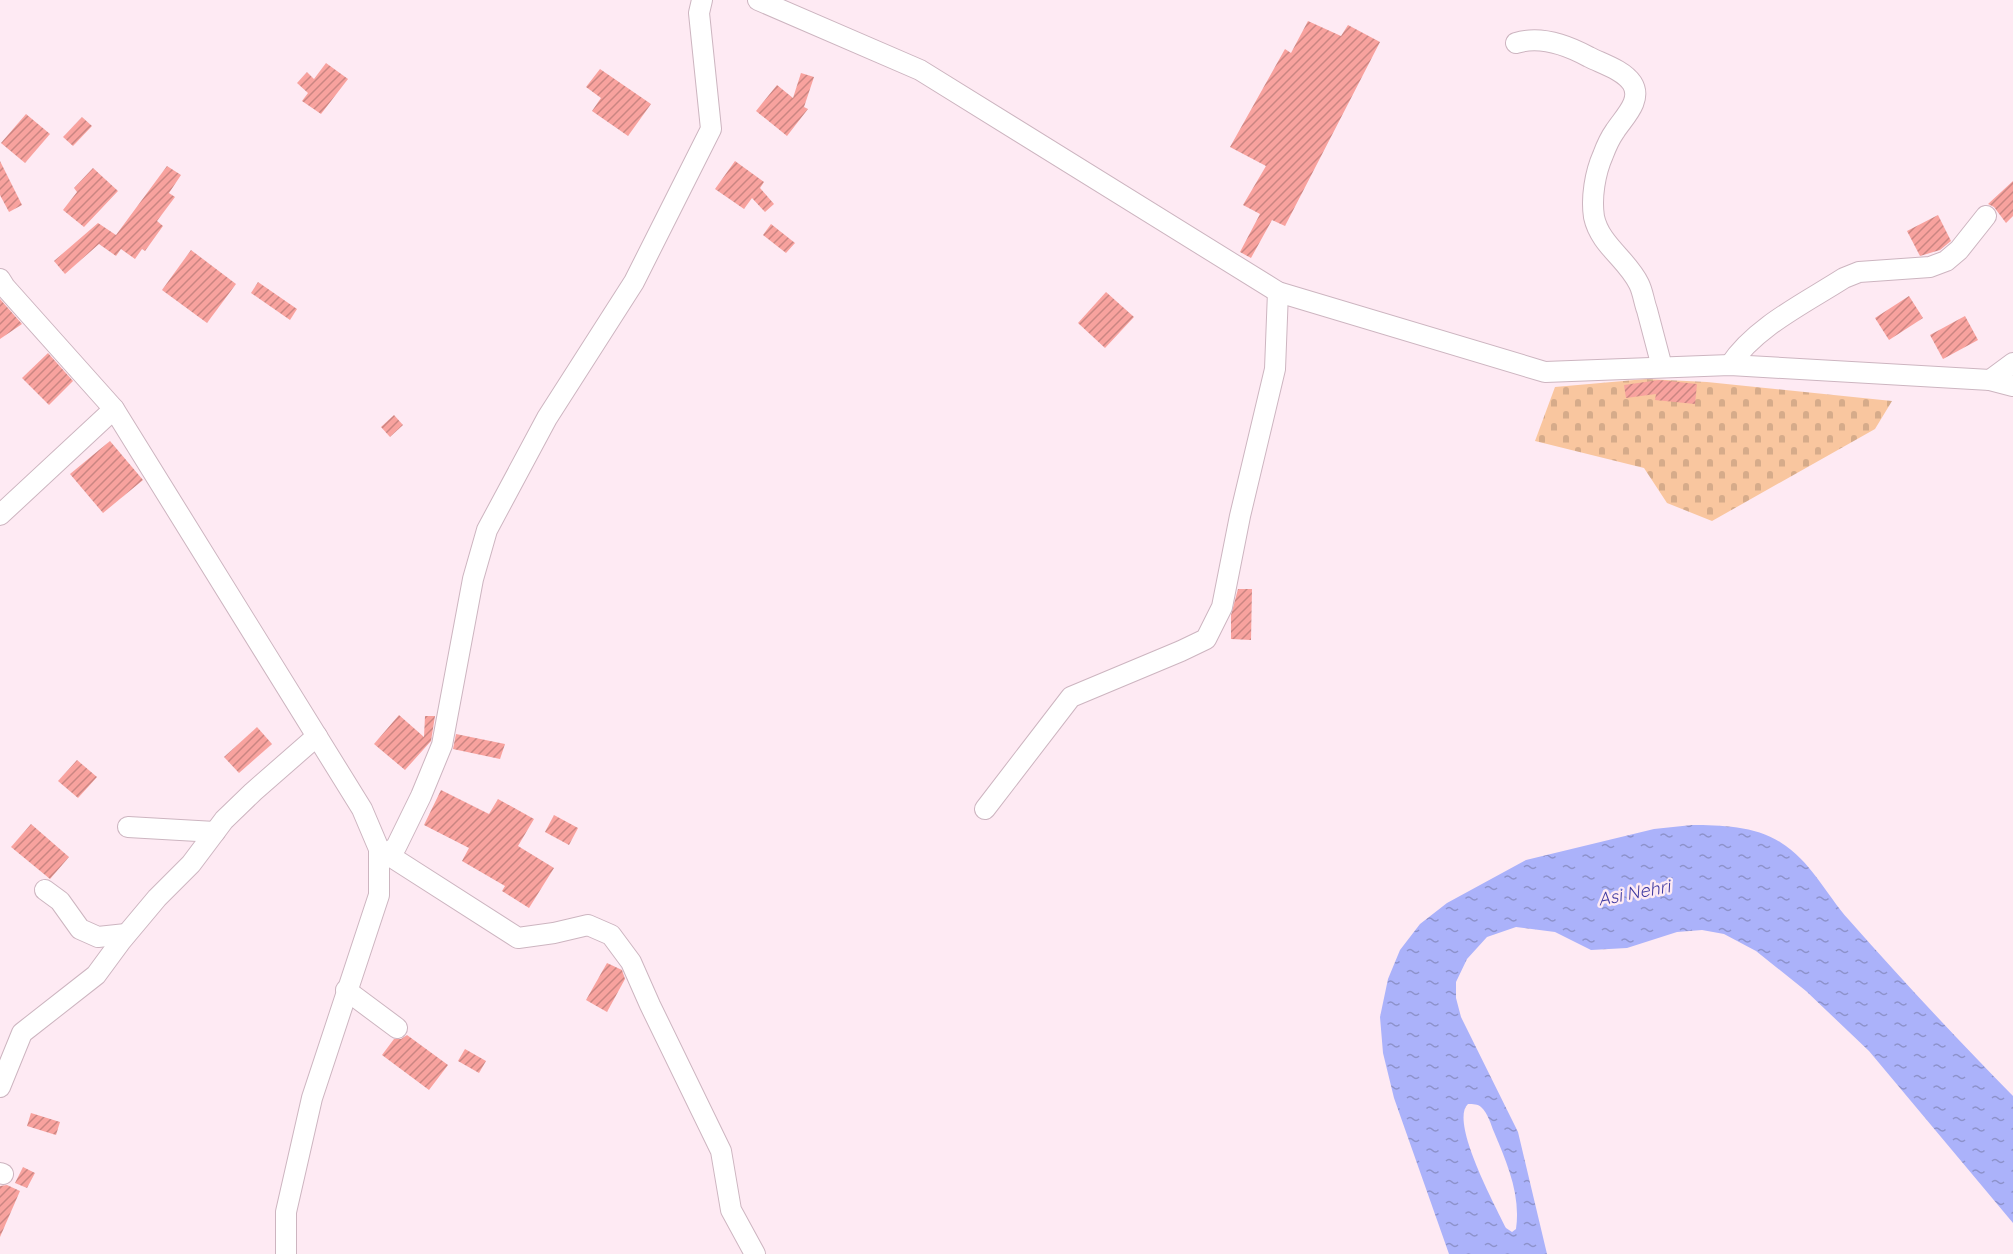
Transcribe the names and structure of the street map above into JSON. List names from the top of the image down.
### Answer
{
  "water": ["Asi Nehri"]
}
